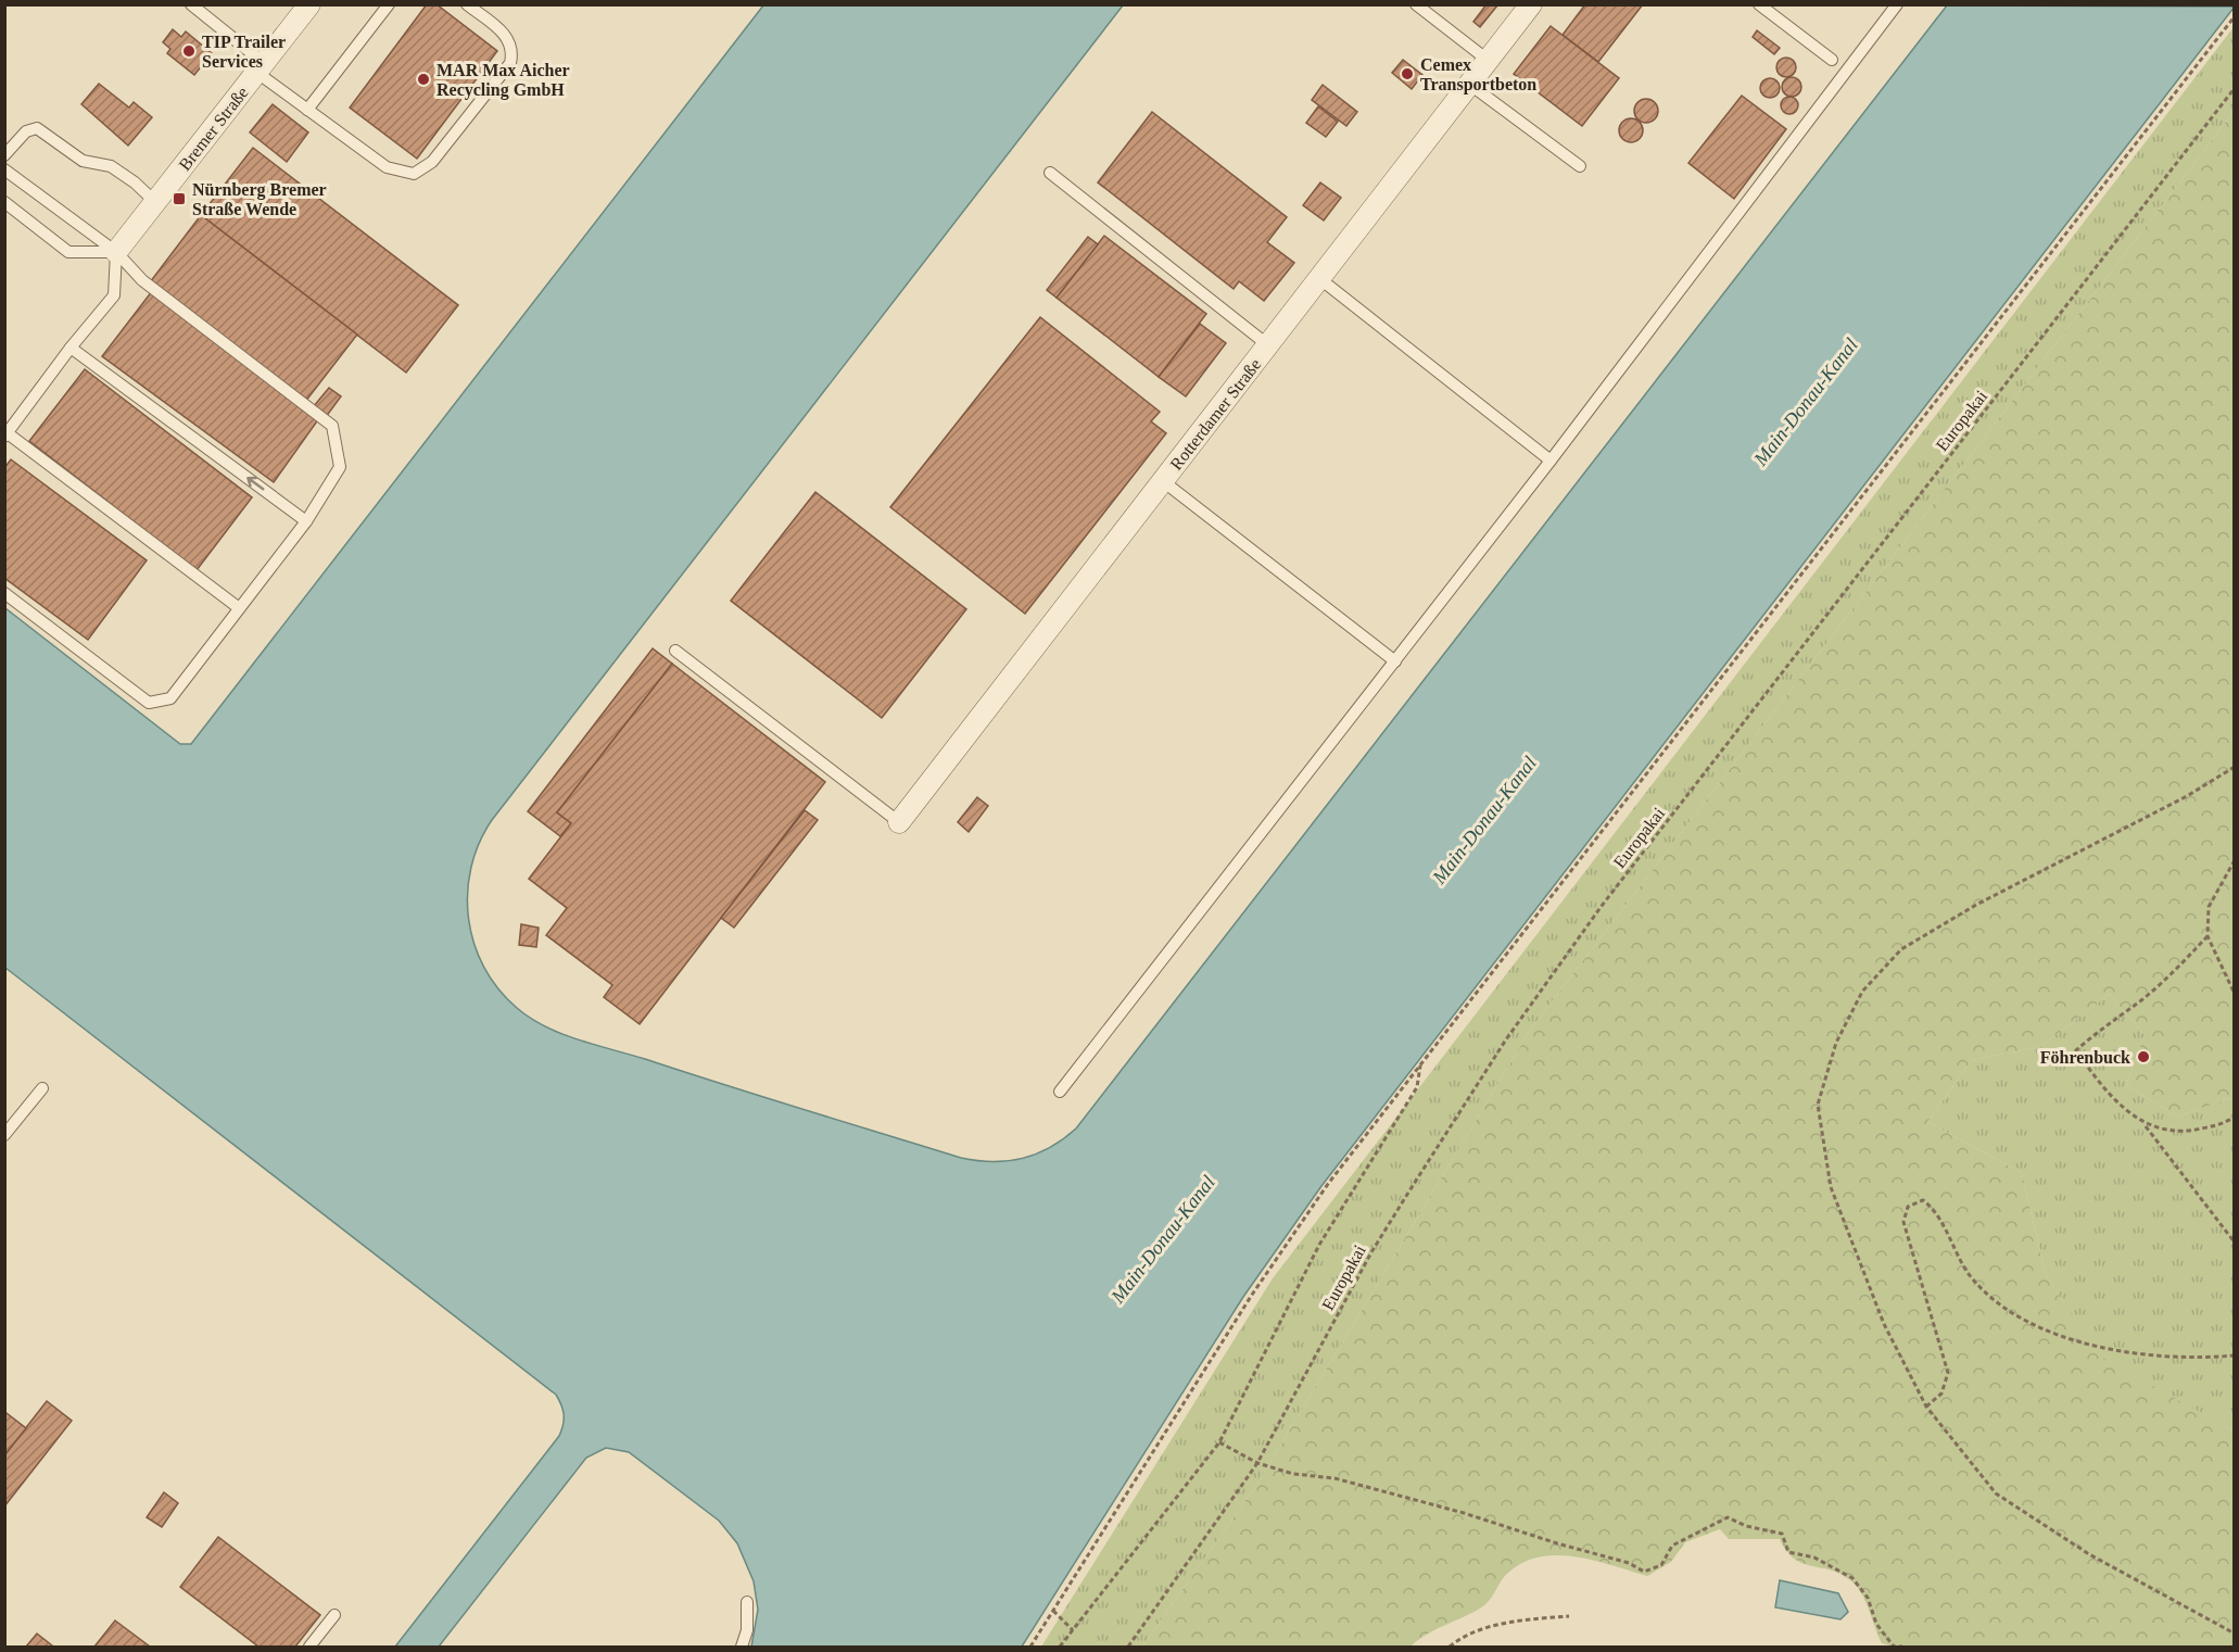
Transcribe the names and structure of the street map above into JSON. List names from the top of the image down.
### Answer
{
  "streets": {
    "street": ["Bremer Straße", "Rotterdamer Straße"],
    "path": ["Europakai"]
  },
  "water": ["Main-Donau-Kanal"],
  "places": {
    "other": [
      "TIP Trailer Services",
      "Cemex Transportbeton",
      "MAR Max Aicher Recycling GmbH",
      "Föhrenbuck"
    ],
    "transit": ["Nürnberg Bremer Straße Wende"]
  }
}
